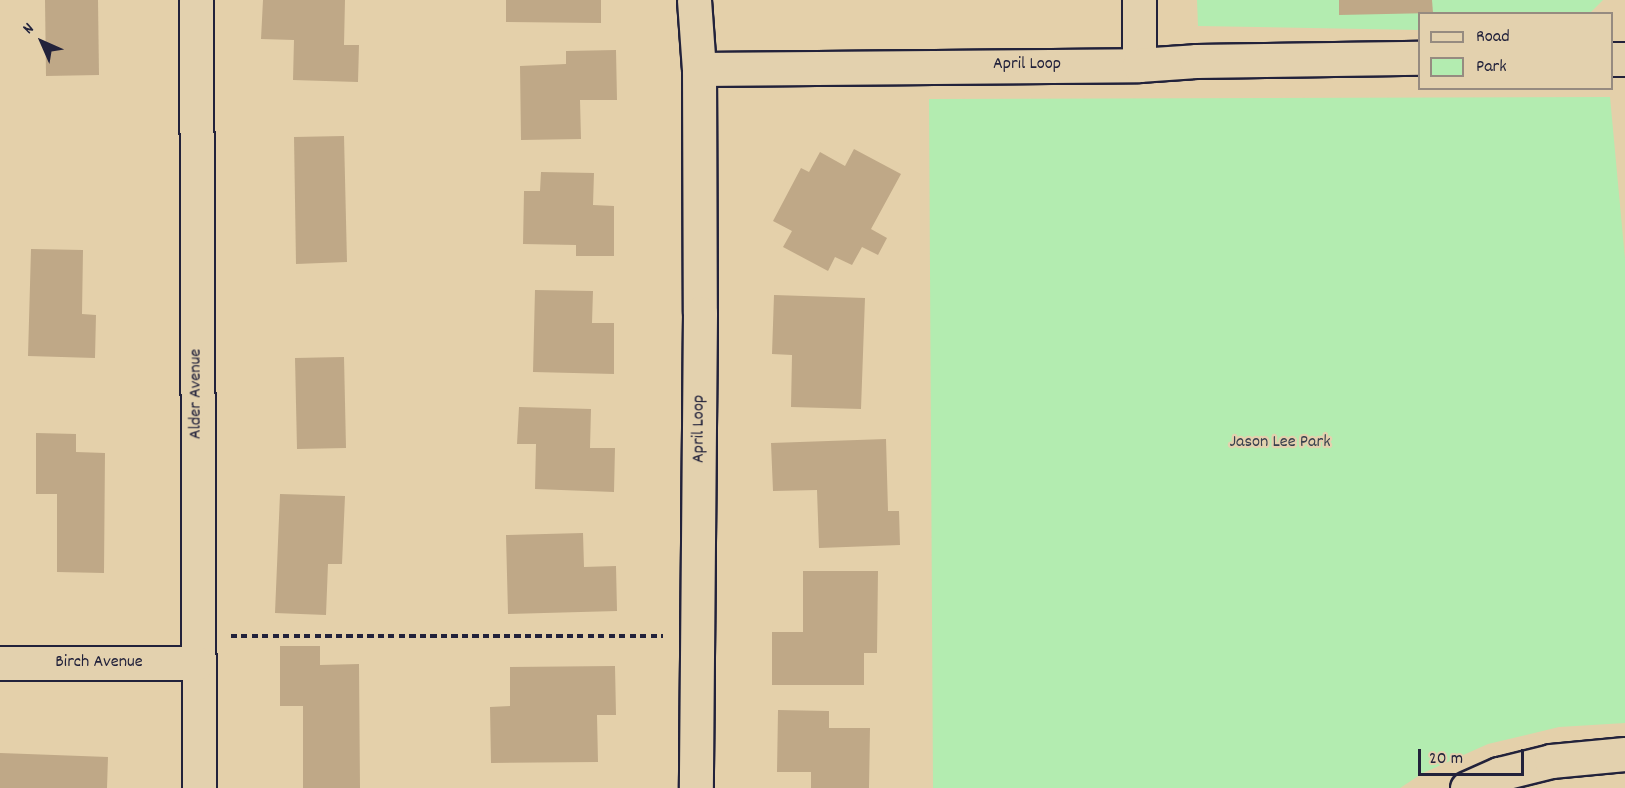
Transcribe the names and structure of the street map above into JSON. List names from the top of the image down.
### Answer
{
  "streets": {
    "street": ["April Loop", "Alder Avenue", "Birch Avenue"]
  },
  "crossings": [
    ["Alder Avenue", "Birch Avenue"]
  ],
  "parks": ["Jason Lee Park"],
  "legend": ["Road", "Park"],
  "scale_bar": "20 m",
  "north": "top left"
}
